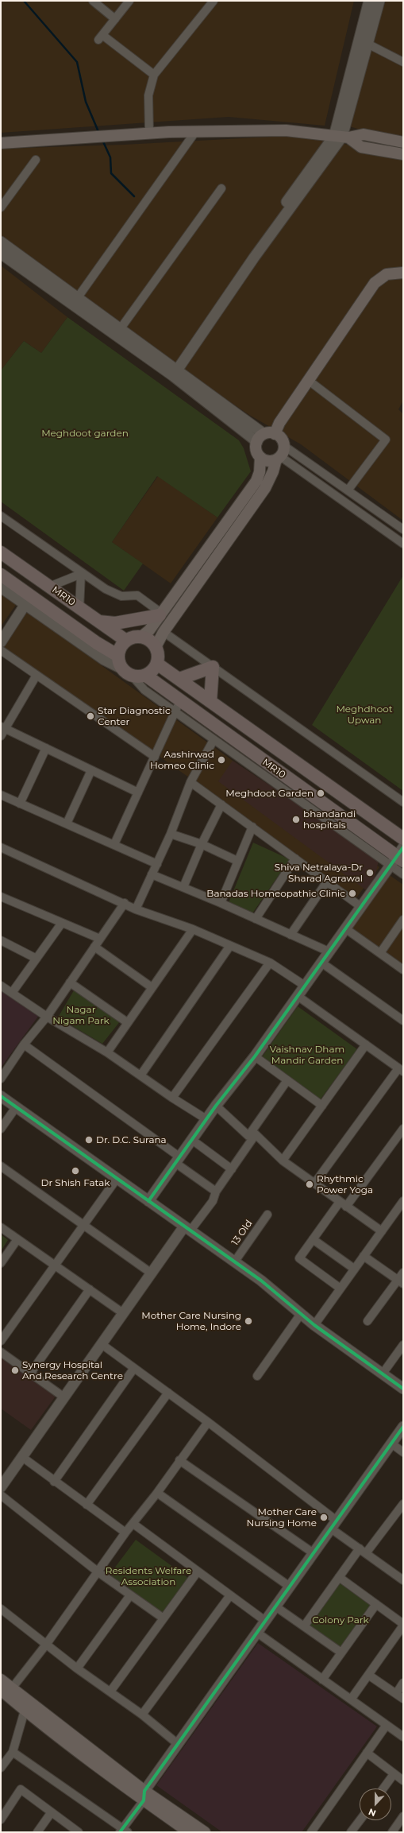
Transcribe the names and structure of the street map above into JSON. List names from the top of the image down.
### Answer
{
  "streets": {
    "main road": ["MR10"],
    "street": ["13 Old"]
  },
  "parks": [
    "Meghdoot garden",
    "Meghdhoot Upwan",
    "Nagar Nigam Park",
    "Vaishnav Dham Mandir Garden",
    "Residents Welfare Association",
    "Colony Park"
  ],
  "places": [
    "Star Diagnostic Center",
    "Aashirwad Homeo Clinic",
    "Meghdoot Garden",
    "bhandandi hospitals",
    "Shiva Netralaya-Dr Sharad Agrawal",
    "Banadas Homeopathic Clinic",
    "Dr. D.C. Surana",
    "Dr Shish Fatak",
    "Rhythmic Power Yoga",
    "Mother Care Nursing Home, Indore",
    "Synergy Hospital And Research Centre",
    "Mother Care Nursing Home"
  ],
  "north": "bottom"
}
